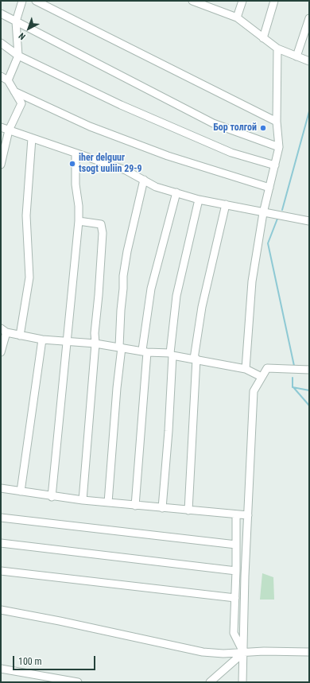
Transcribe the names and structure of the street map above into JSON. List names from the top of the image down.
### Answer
{
  "places": ["Бор толгой", "iher delguur tsogt uuliin 29-9"],
  "scale_bar": "100 m",
  "north": "bottom left"
}
